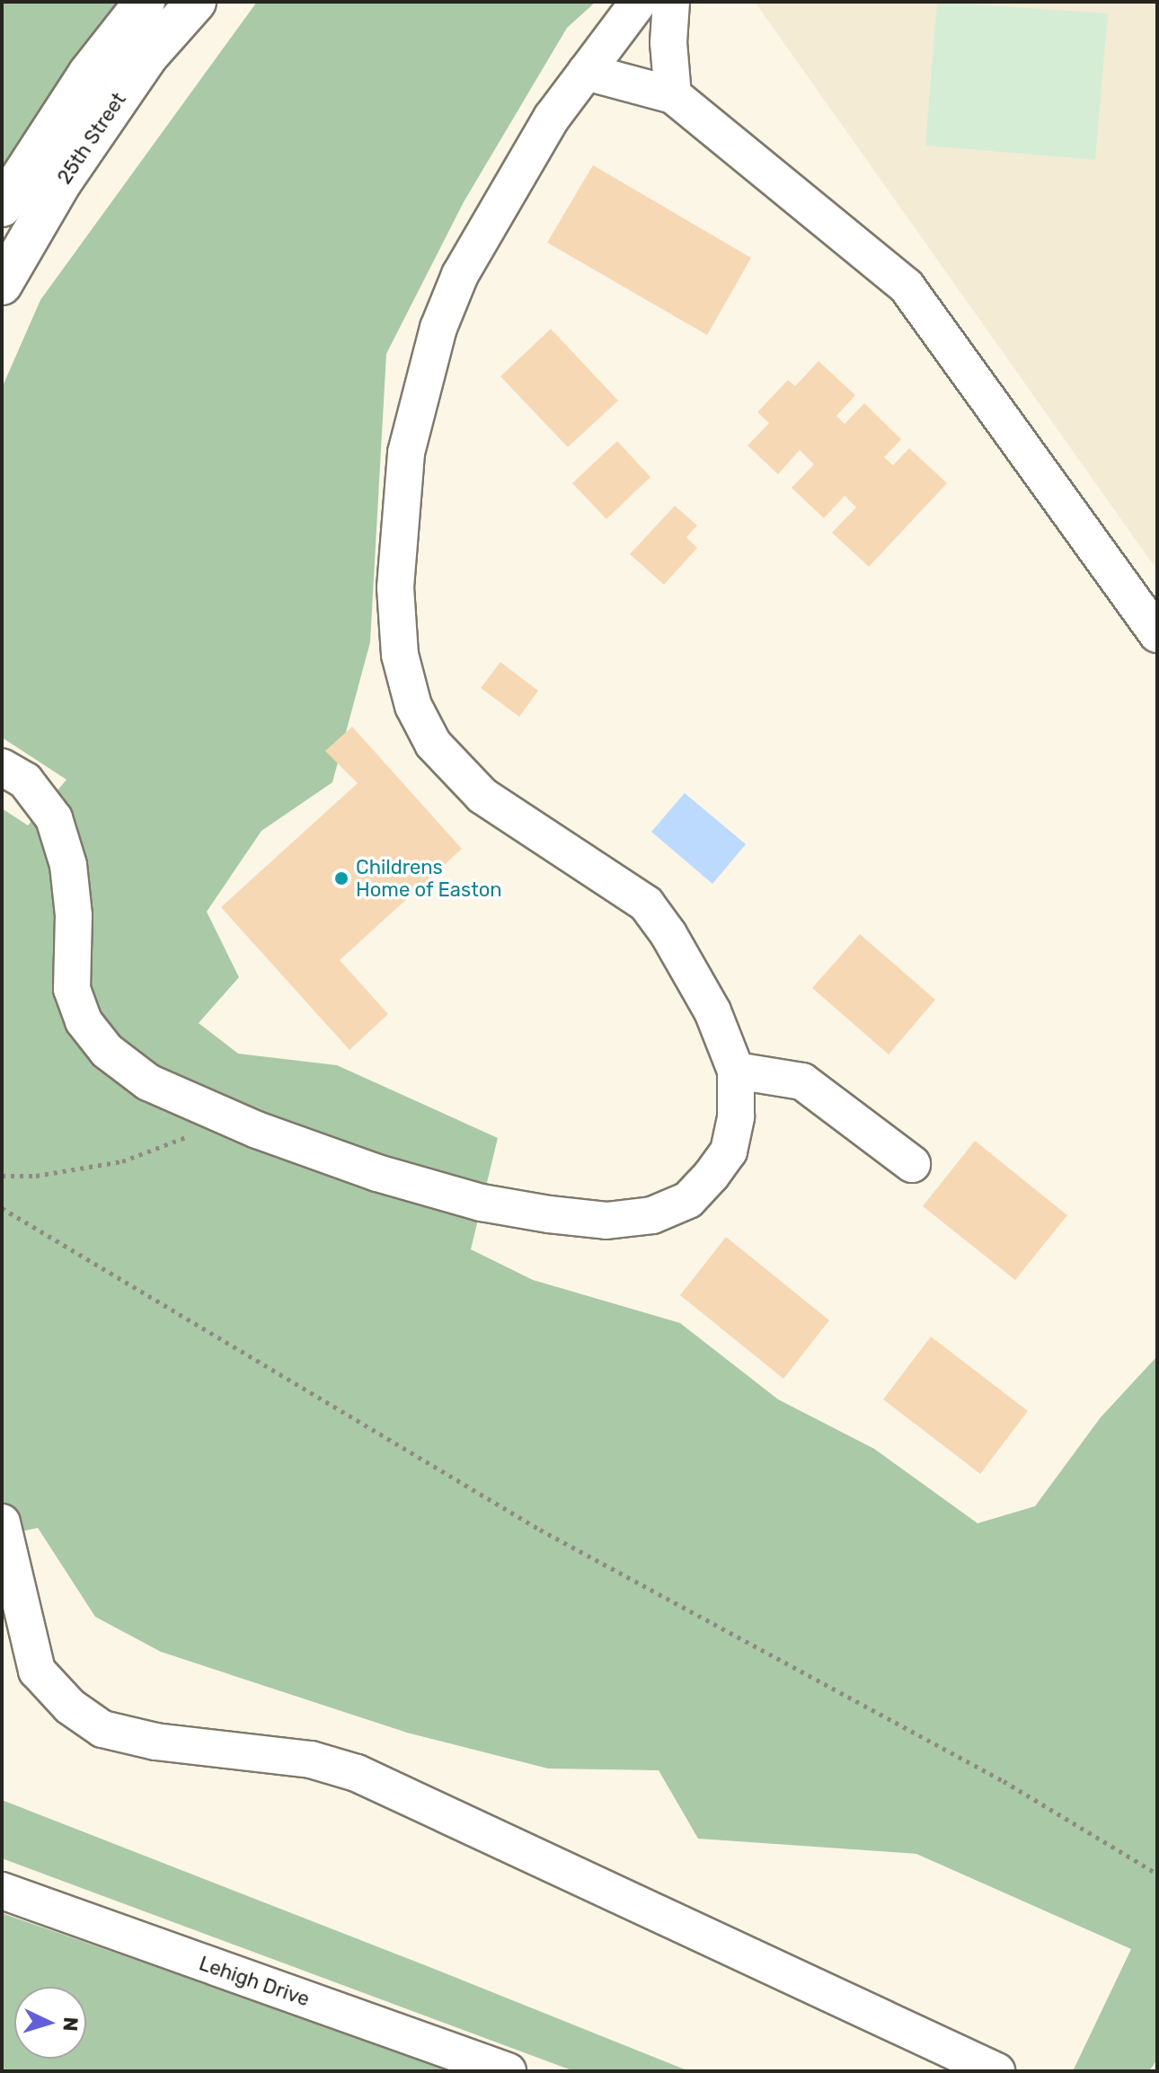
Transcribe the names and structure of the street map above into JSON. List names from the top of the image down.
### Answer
{
  "streets": {
    "main road": ["25th Street"],
    "street": ["Lehigh Drive"]
  },
  "places": ["Childrens Home of Easton"],
  "north": "right"
}
